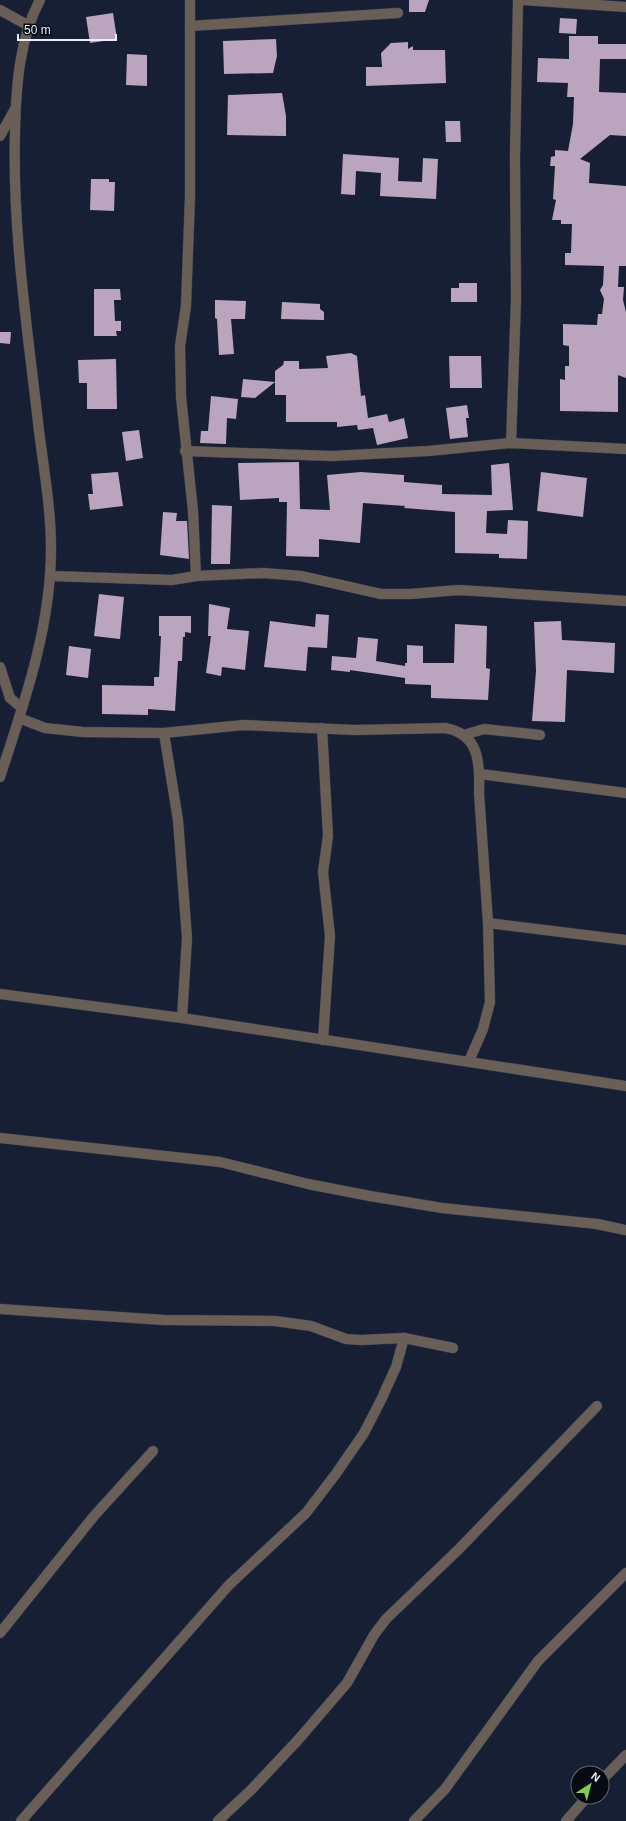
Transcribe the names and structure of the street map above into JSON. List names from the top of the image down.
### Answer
{
  "scale_bar": "50 m",
  "north": "top right"
}
